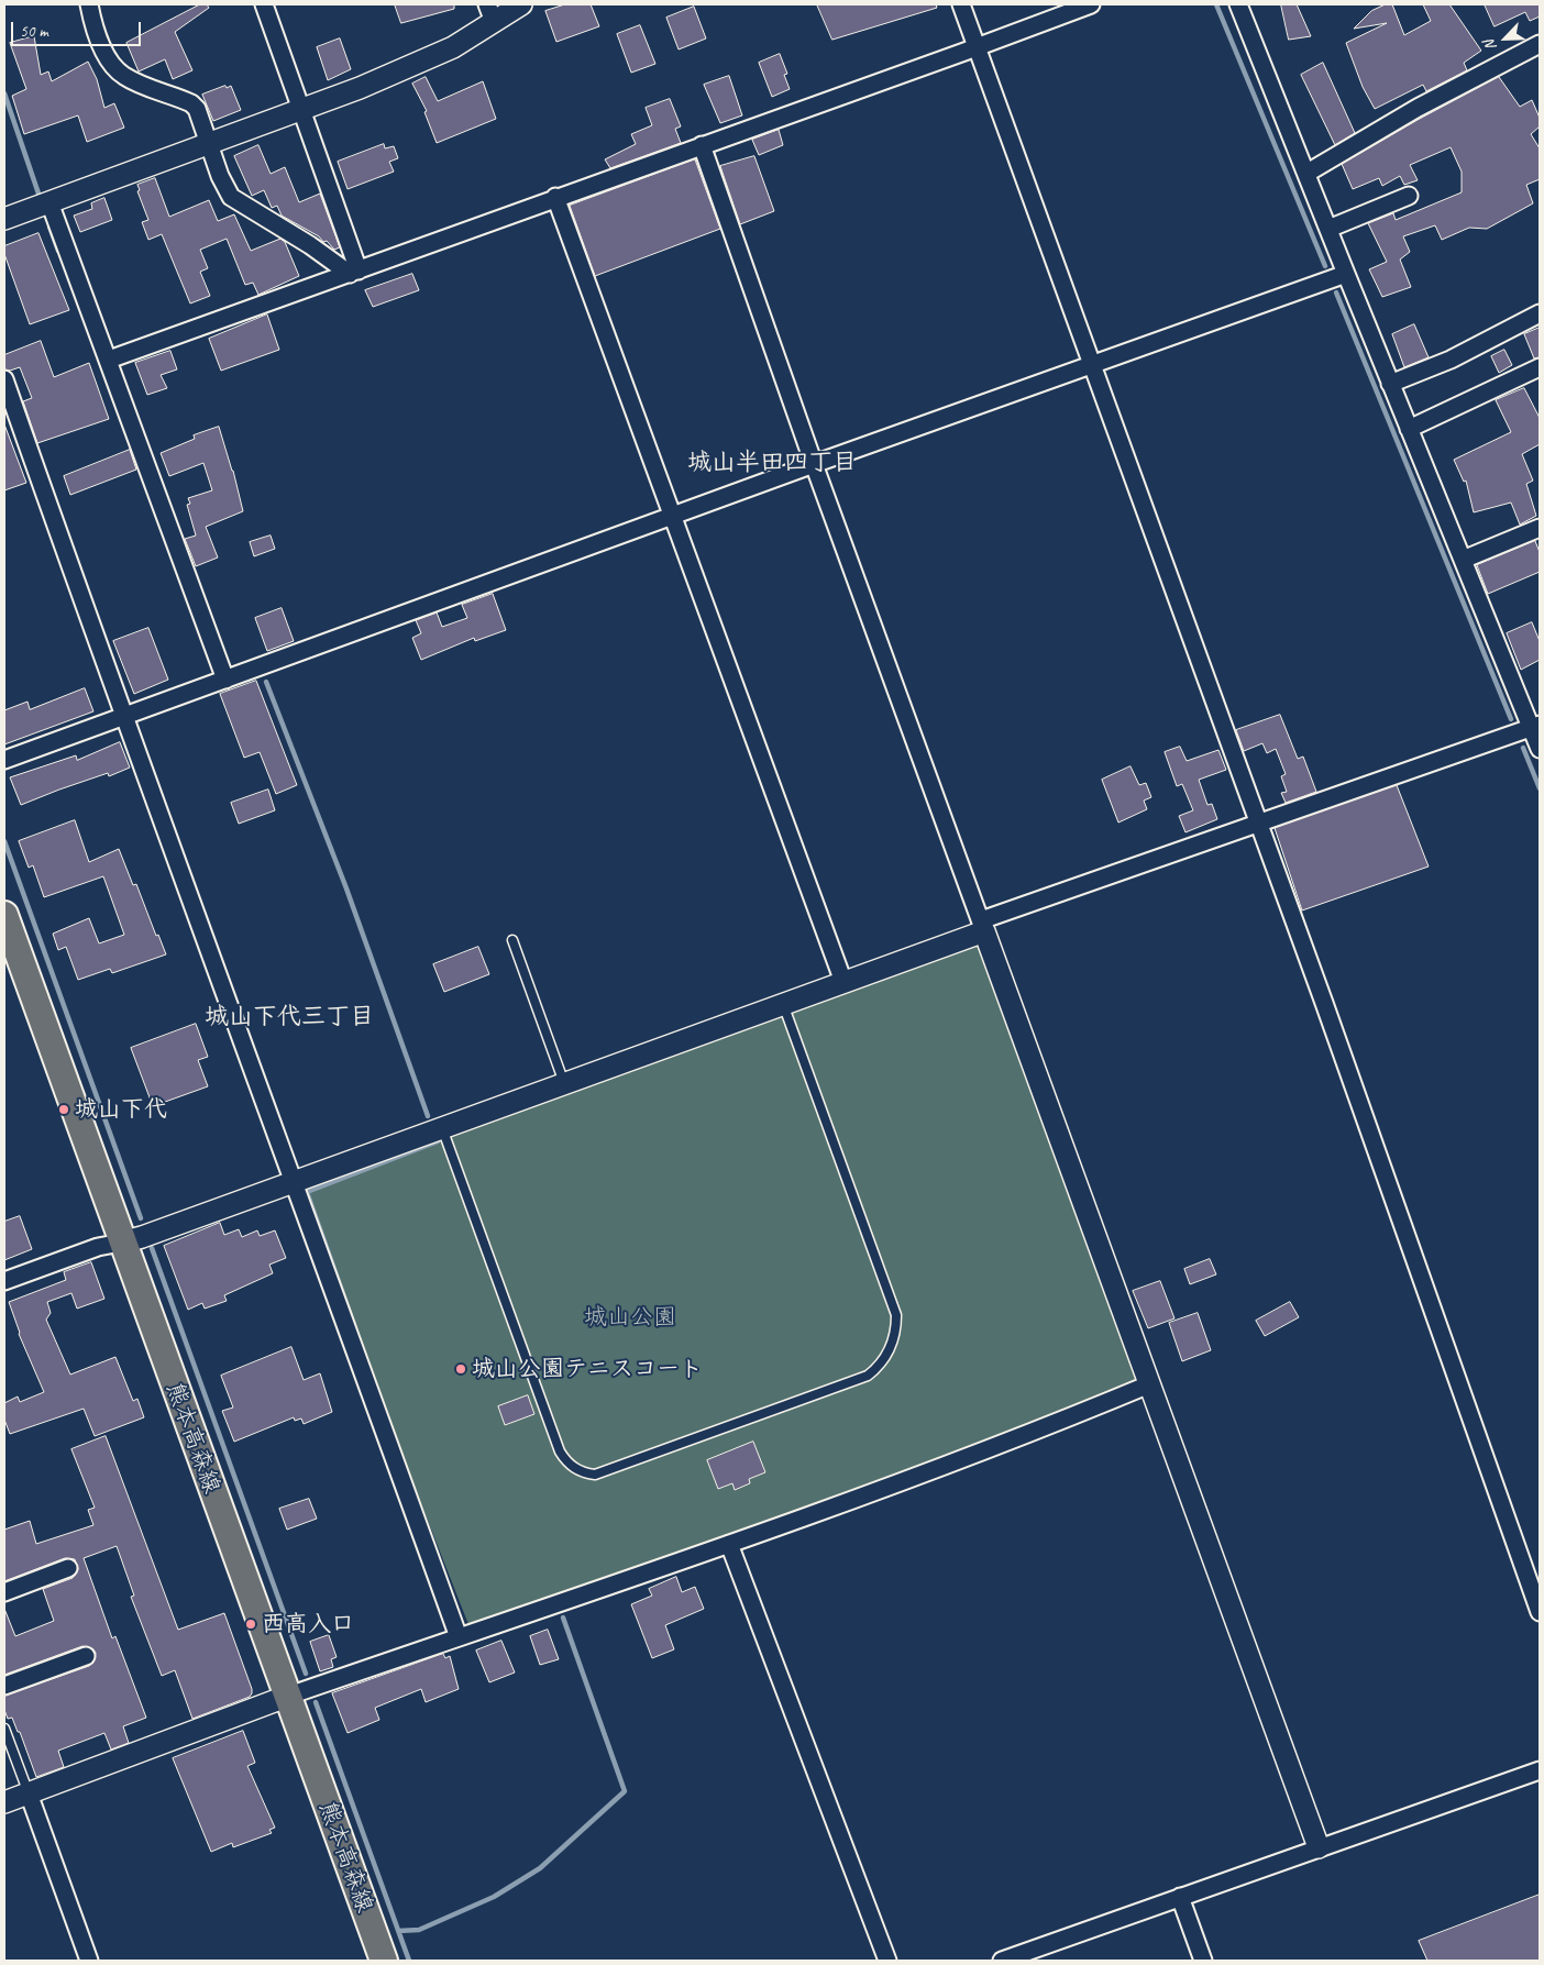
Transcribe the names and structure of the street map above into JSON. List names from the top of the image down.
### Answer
{
  "streets": {
    "main road": ["熊本高森線"]
  },
  "districts": ["城山半田四丁目", "城山下代三丁目"],
  "parks": ["城山公園"],
  "places": ["城山下代", "城山公園テニスコート", "西高入口"],
  "scale_bar": "50 m",
  "north": "bottom left"
}
